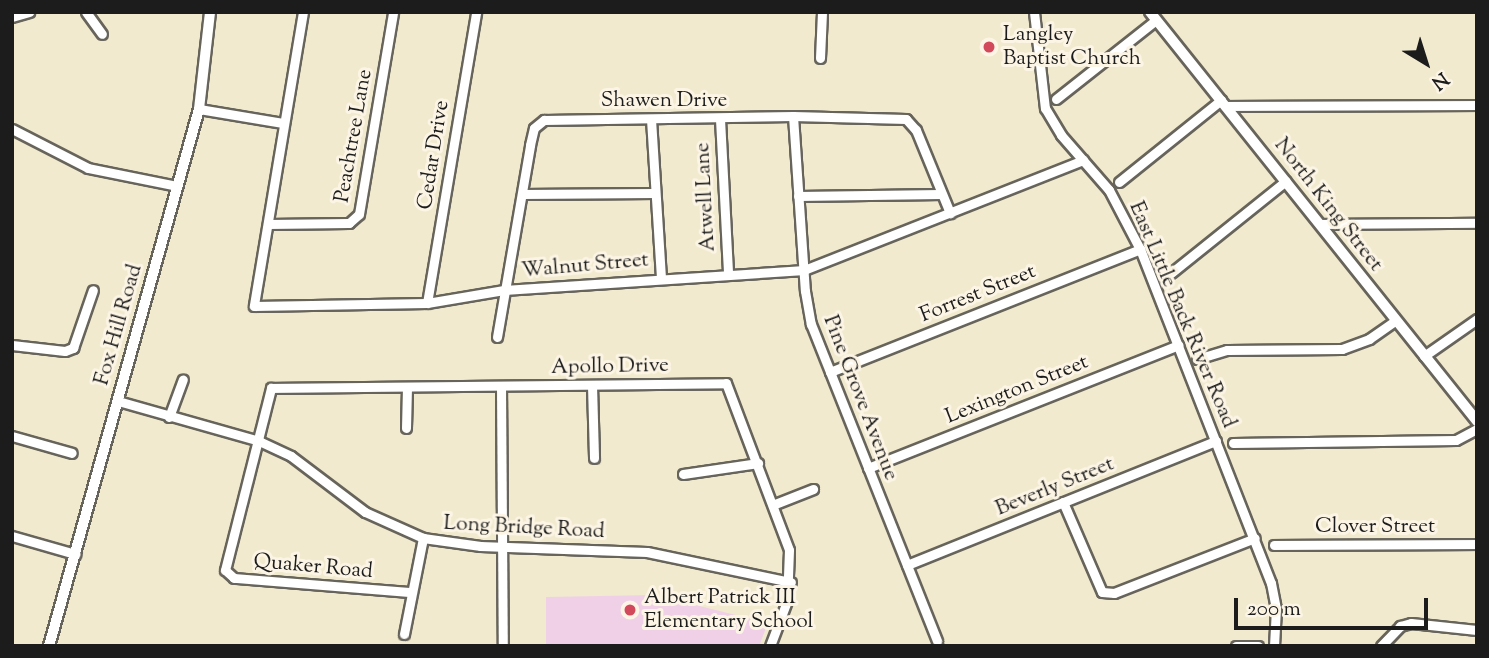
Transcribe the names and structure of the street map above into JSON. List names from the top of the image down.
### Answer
{
  "streets": {
    "main road": ["North King Street", "Fox Hill Road"],
    "street": [
      "Shawen Drive",
      "Peachtree Lane",
      "Cedar Drive",
      "Atwell Lane",
      "Walnut Street",
      "Forrest Street",
      "East Little Back River Road",
      "Apollo Drive",
      "Lexington Street",
      "Pine Grove Avenue",
      "Beverly Street",
      "Clover Street",
      "Long Bridge Road",
      "Quaker Road"
    ]
  },
  "crossings": [
    ["Shawen Drive", "Atwell Lane"],
    ["Shawen Drive", "Walnut Street"],
    ["Shawen Drive", "Pine Grove Avenue"],
    ["Peachtree Lane", "Walnut Street"],
    ["Cedar Drive", "Walnut Street"],
    ["Atwell Lane", "Walnut Street"],
    ["Walnut Street", "East Little Back River Road"],
    ["Walnut Street", "Pine Grove Avenue"],
    ["Forrest Street", "East Little Back River Road"],
    ["Forrest Street", "Pine Grove Avenue"],
    ["East Little Back River Road", "Lexington Street"],
    ["East Little Back River Road", "Beverly Street"],
    ["Fox Hill Road", "Long Bridge Road"],
    ["Apollo Drive", "Long Bridge Road"],
    ["Apollo Drive", "Quaker Road"],
    ["Lexington Street", "Pine Grove Avenue"],
    ["Pine Grove Avenue", "Beverly Street"],
    ["Long Bridge Road", "Quaker Road"]
  ],
  "places": ["Langley Baptist Church", "Albert Patrick III Elementary School"],
  "scale_bar": "200 m",
  "north": "bottom right"
}
